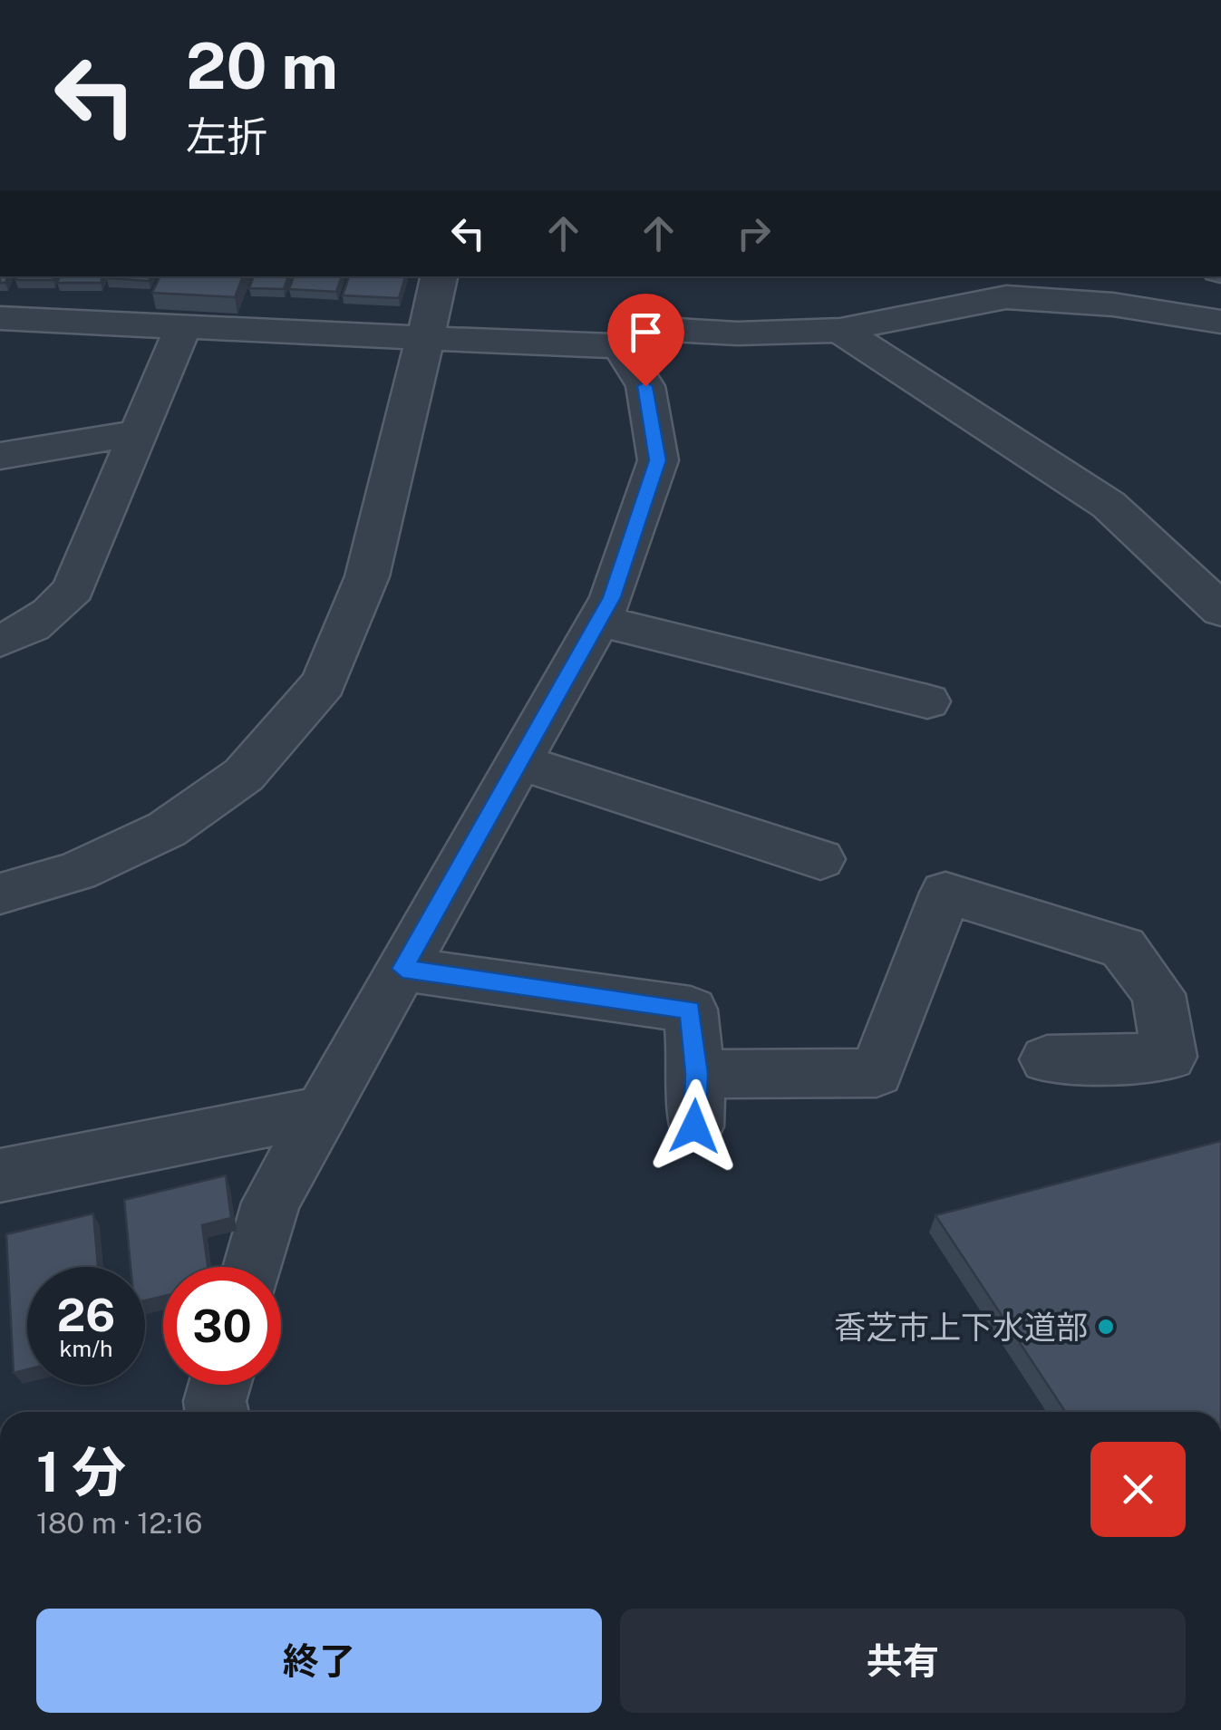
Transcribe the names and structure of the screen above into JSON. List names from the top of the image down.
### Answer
{
  "places": ["香芝市上下水道部"],
  "page": {
    "turn": ["20 m", "左折"],
    "speed": "26 km/h",
    "limit": "30",
    "heading": ["1 分", "180 m · 12:16"],
    "buttons": ["終了", "共有"]
  }
}
